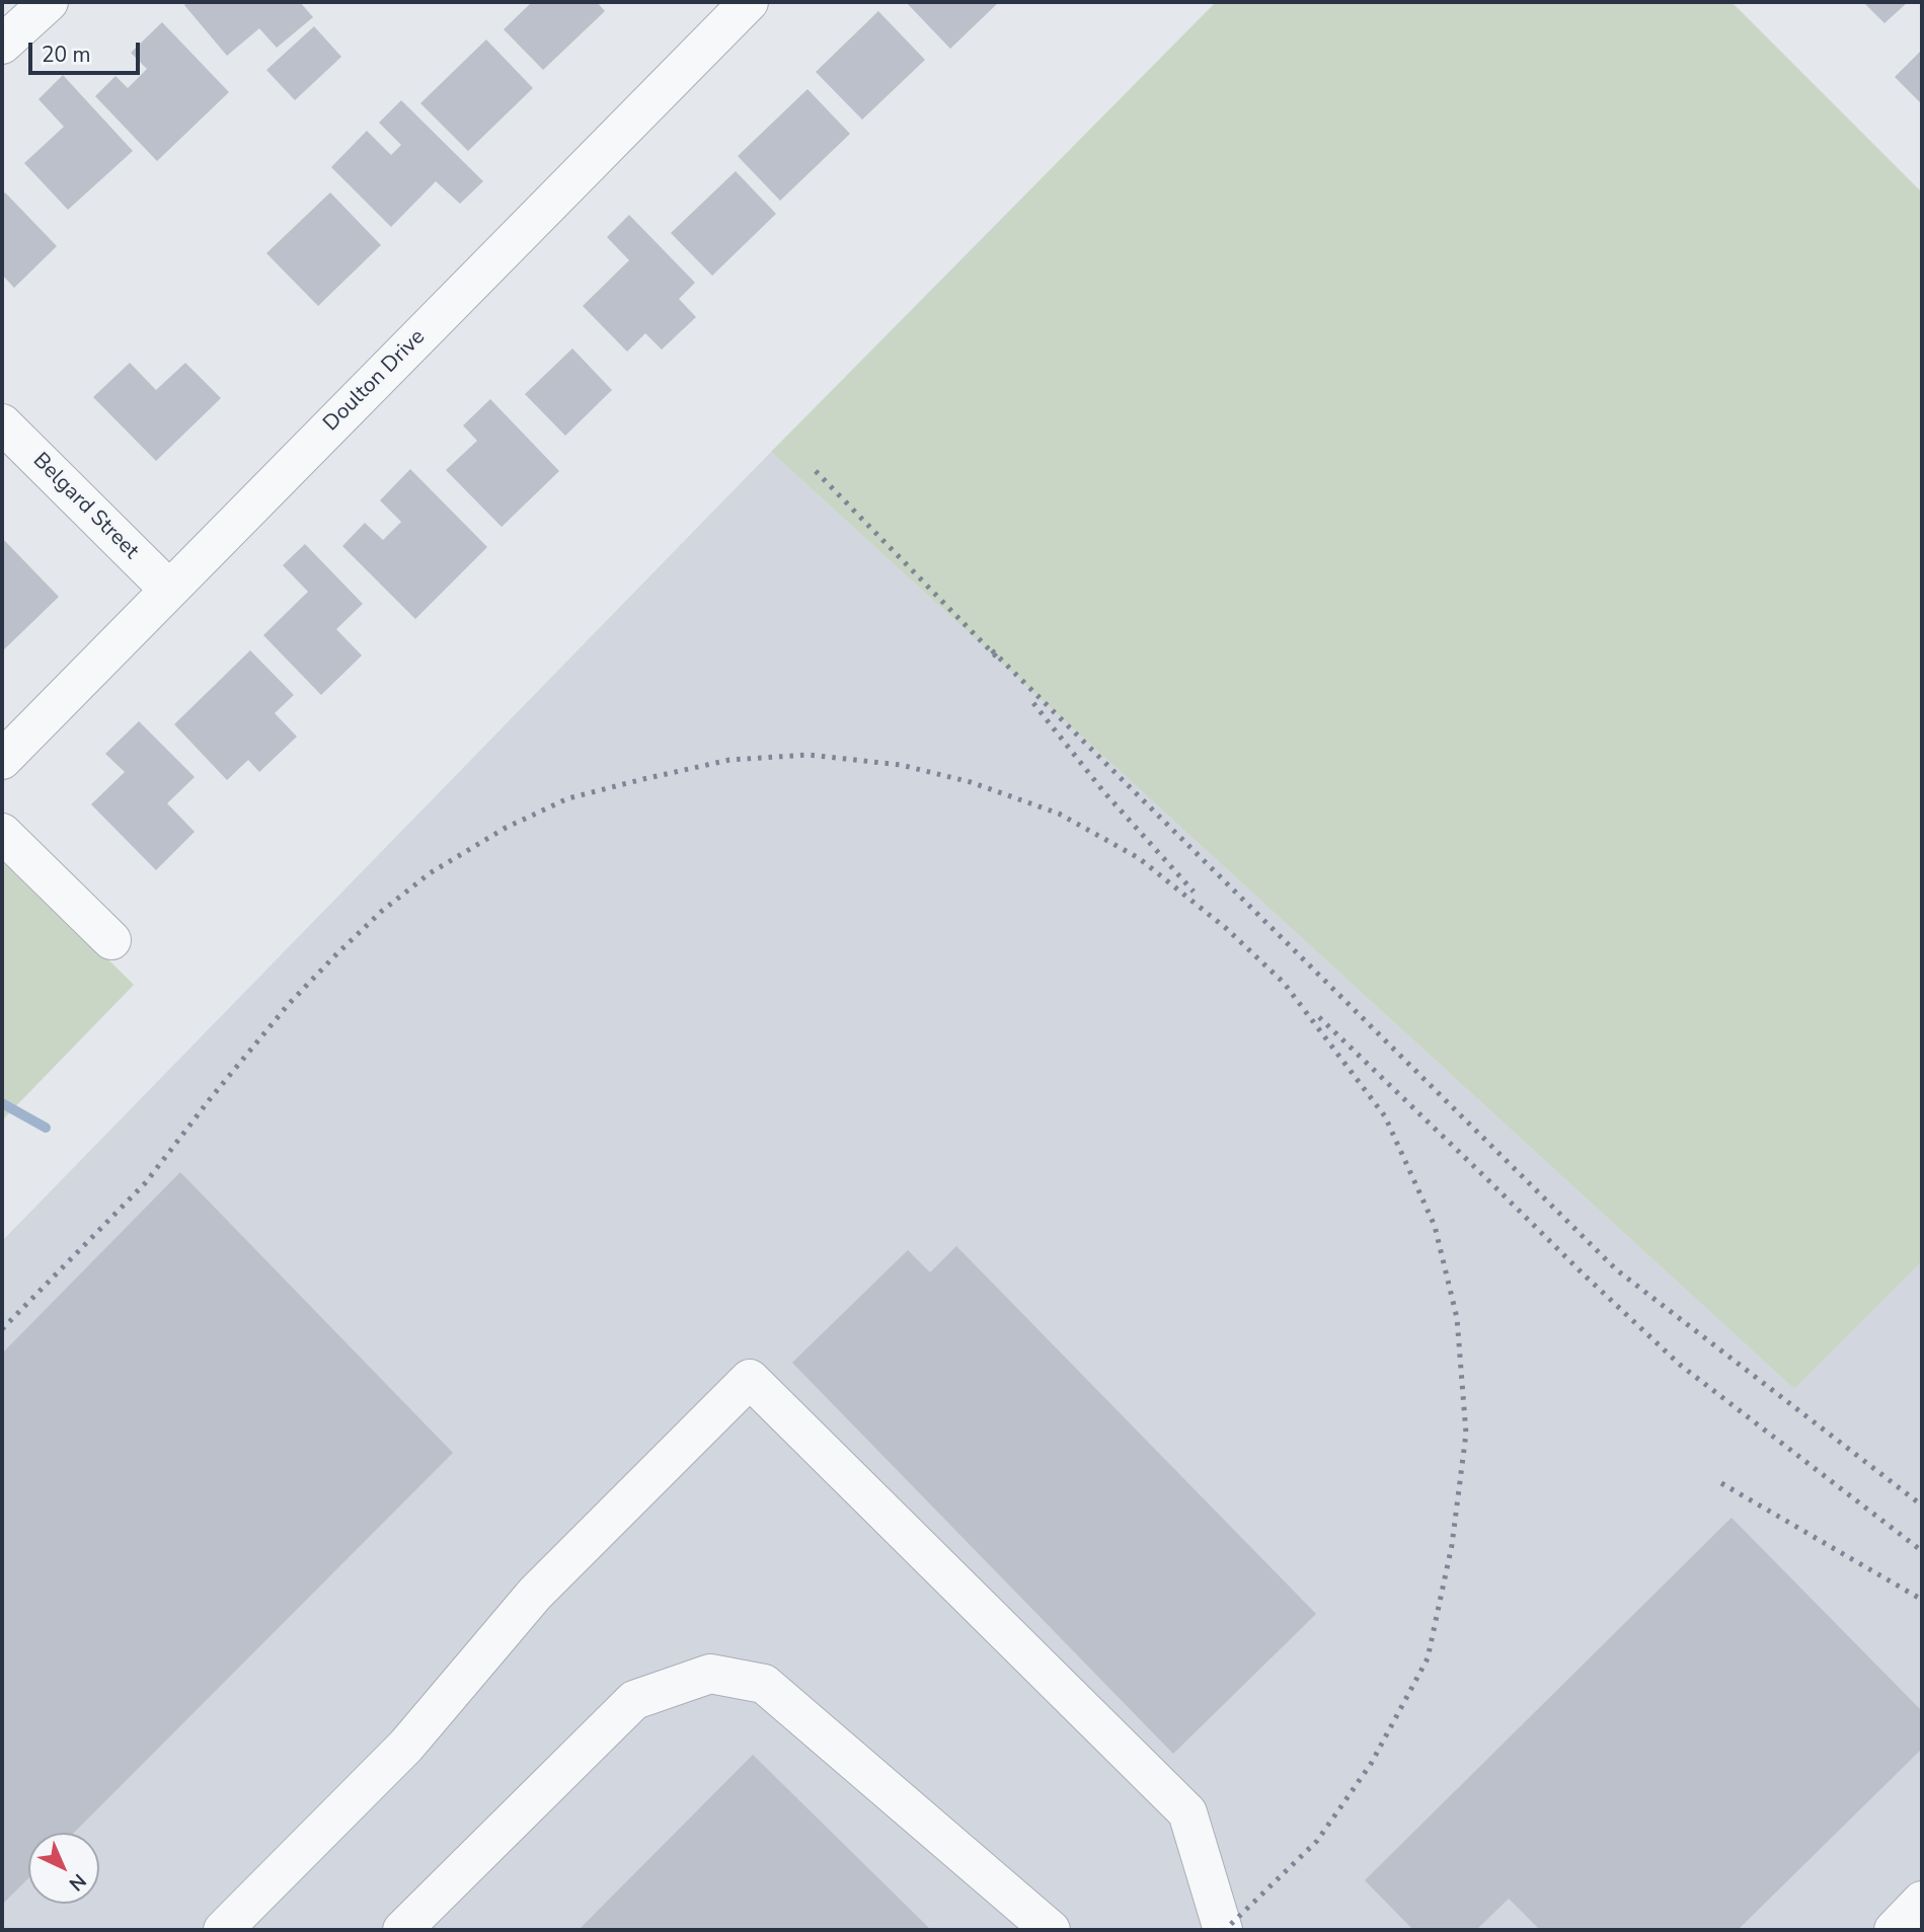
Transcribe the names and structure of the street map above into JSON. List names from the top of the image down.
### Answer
{
  "streets": {
    "street": ["Doulton Drive", "Belgard Street"]
  },
  "crossings": [
    ["Doulton Drive", "Belgard Street"]
  ],
  "scale_bar": "20 m",
  "north": "bottom right"
}
